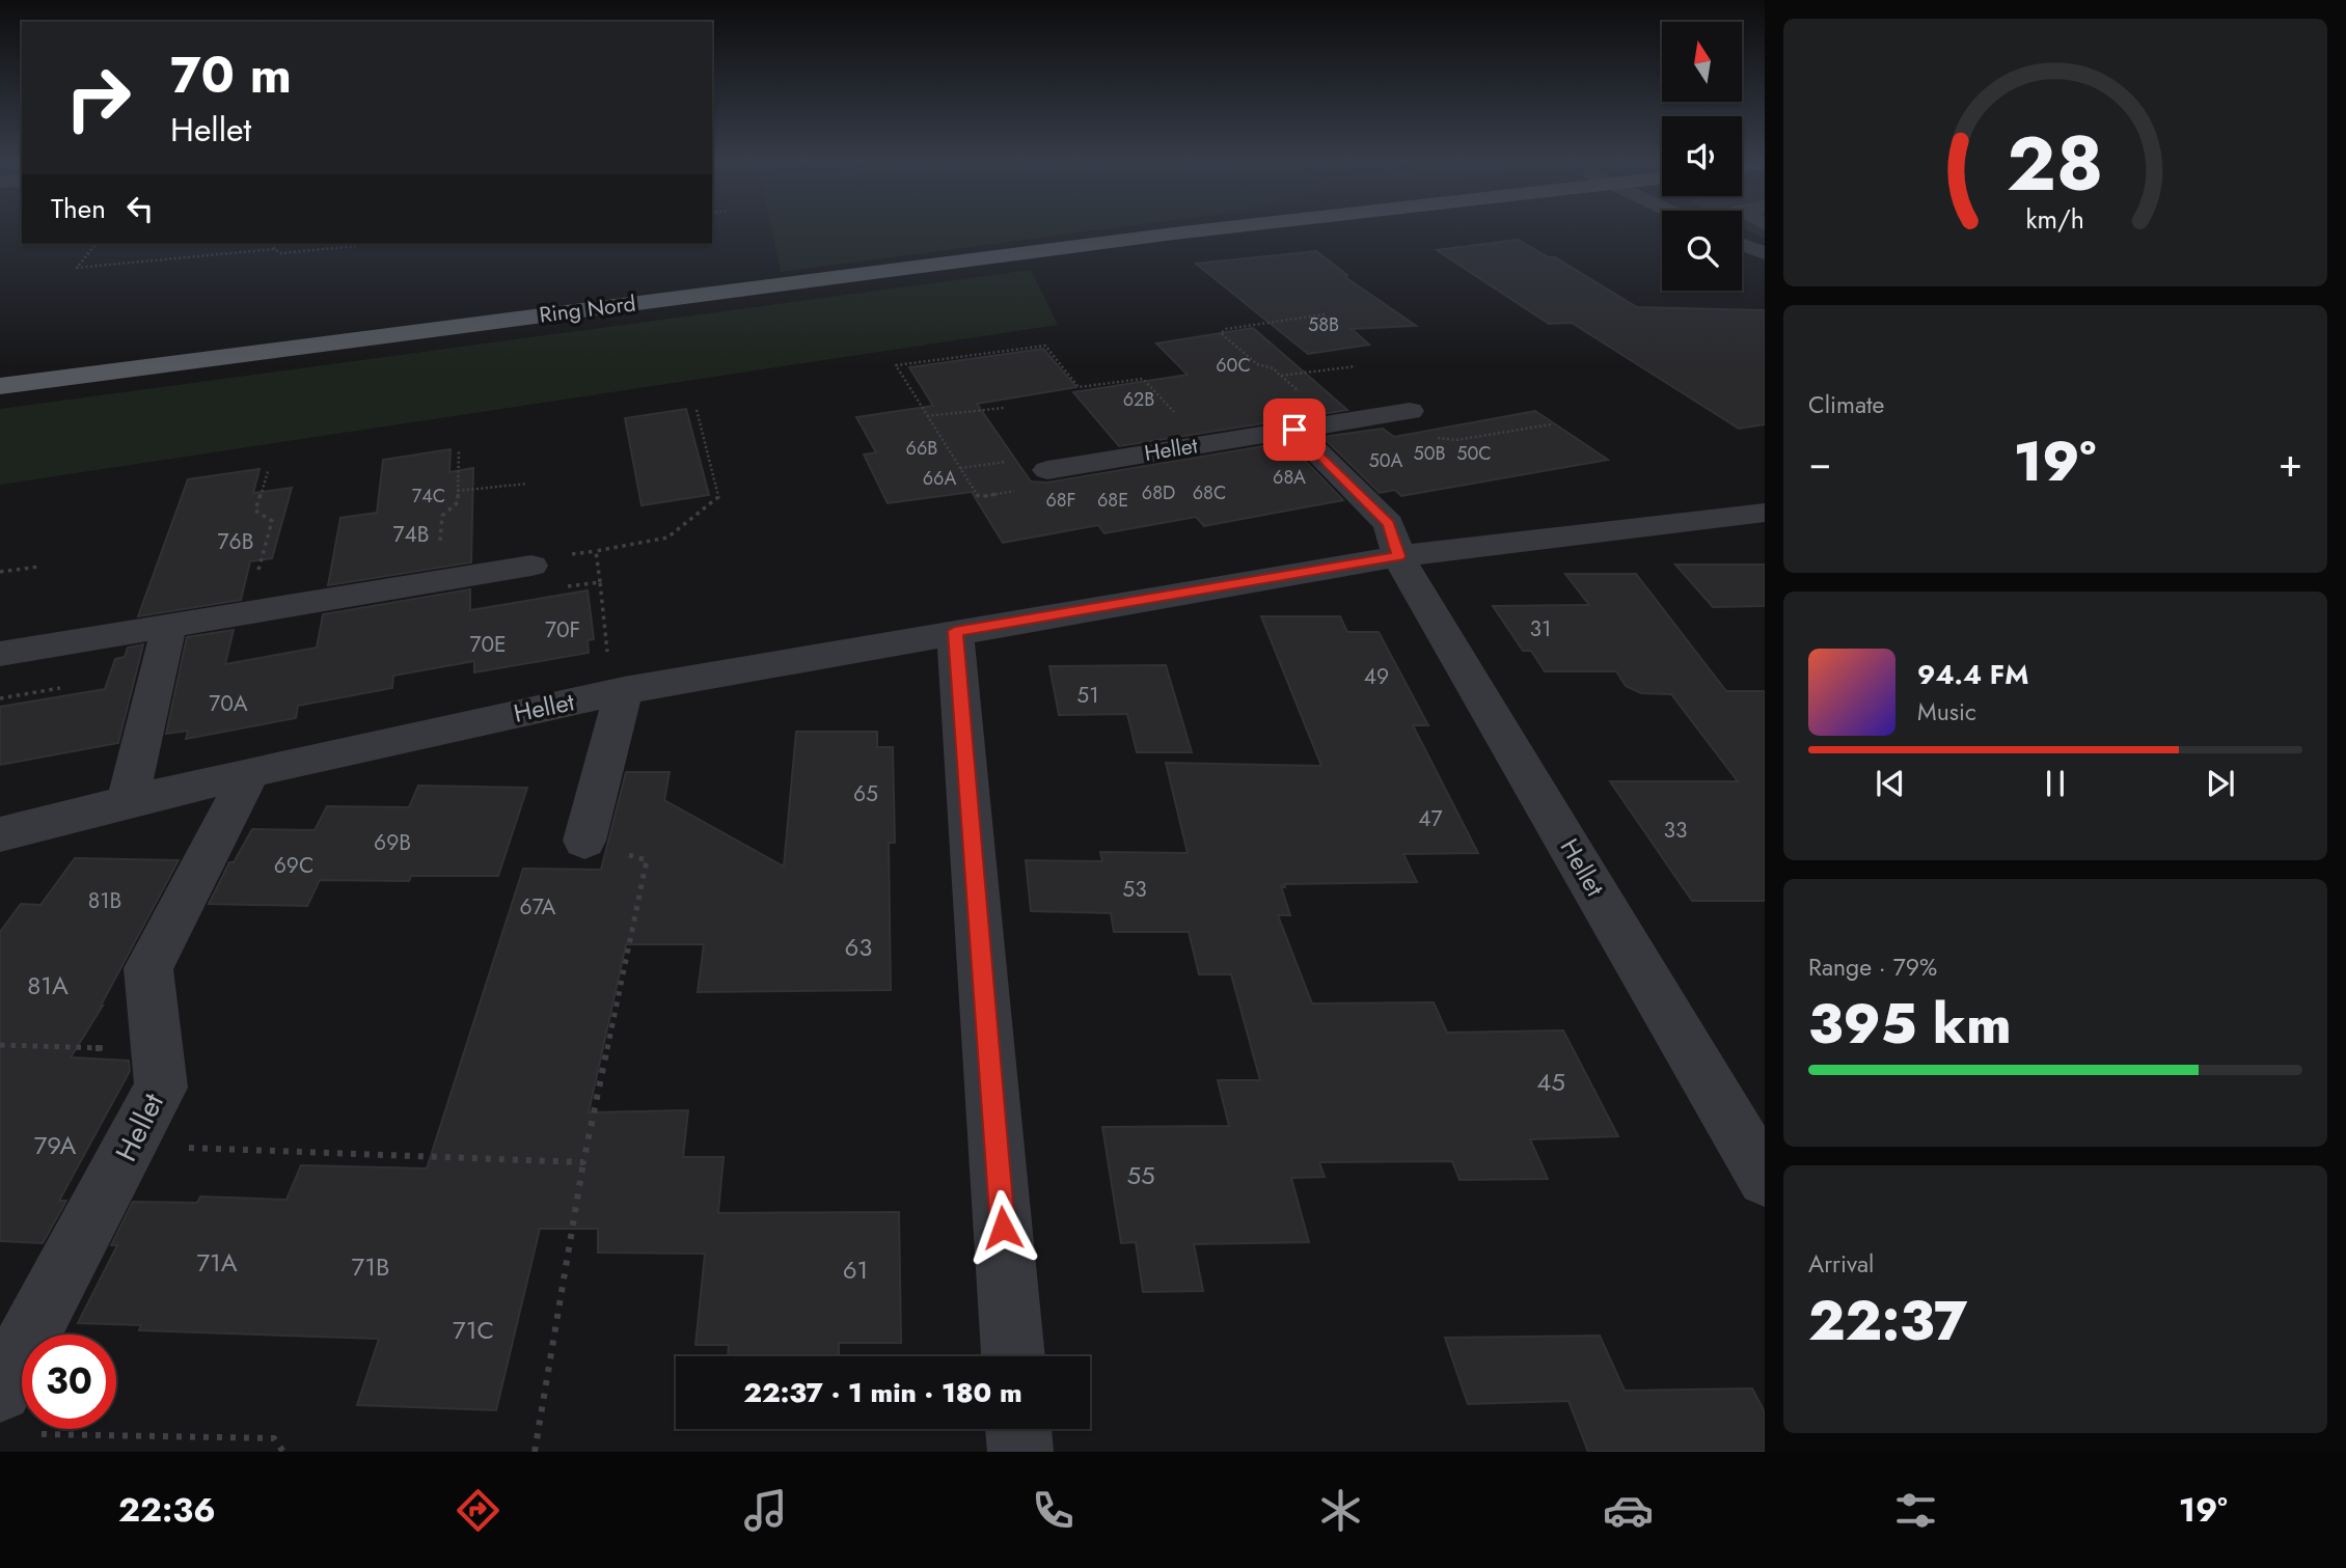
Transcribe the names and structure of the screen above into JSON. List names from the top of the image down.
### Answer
{
  "streets": {
    "main road": ["Ring Nord"],
    "street": ["Hellet"]
  },
  "house_numbers": [
    "58B",
    "60C",
    "62B",
    "66B",
    "50B",
    "50C",
    "50A",
    "68A",
    "66A",
    "68D",
    "68C",
    "74C",
    "68F",
    "68E",
    "74B",
    "76B",
    "31",
    "70F",
    "70E",
    "49",
    "51",
    "70A",
    "65",
    "47",
    "33",
    "69B",
    "69C",
    "53",
    "81B",
    "67A",
    "63",
    "81A",
    "45",
    "79A",
    "55",
    "71A",
    "71B",
    "61",
    "71C"
  ],
  "north": "top",
  "page": {
    "turn": ["70 m", "Hellet"],
    "then": "Then",
    "tile": [
      "Climate",
      ["Range · 79%", "395 km"],
      ["Arrival", "22:37"]
    ],
    "heat": ["−", "19°", "+"],
    "song": ["94.4 FM", "Music"],
    "limit": "30",
    "trip": "22:37 · 1 min · 180 m",
    "tabs": ["22:36", "19°"],
    "gauge": ["28", "km/h"]
  }
}
